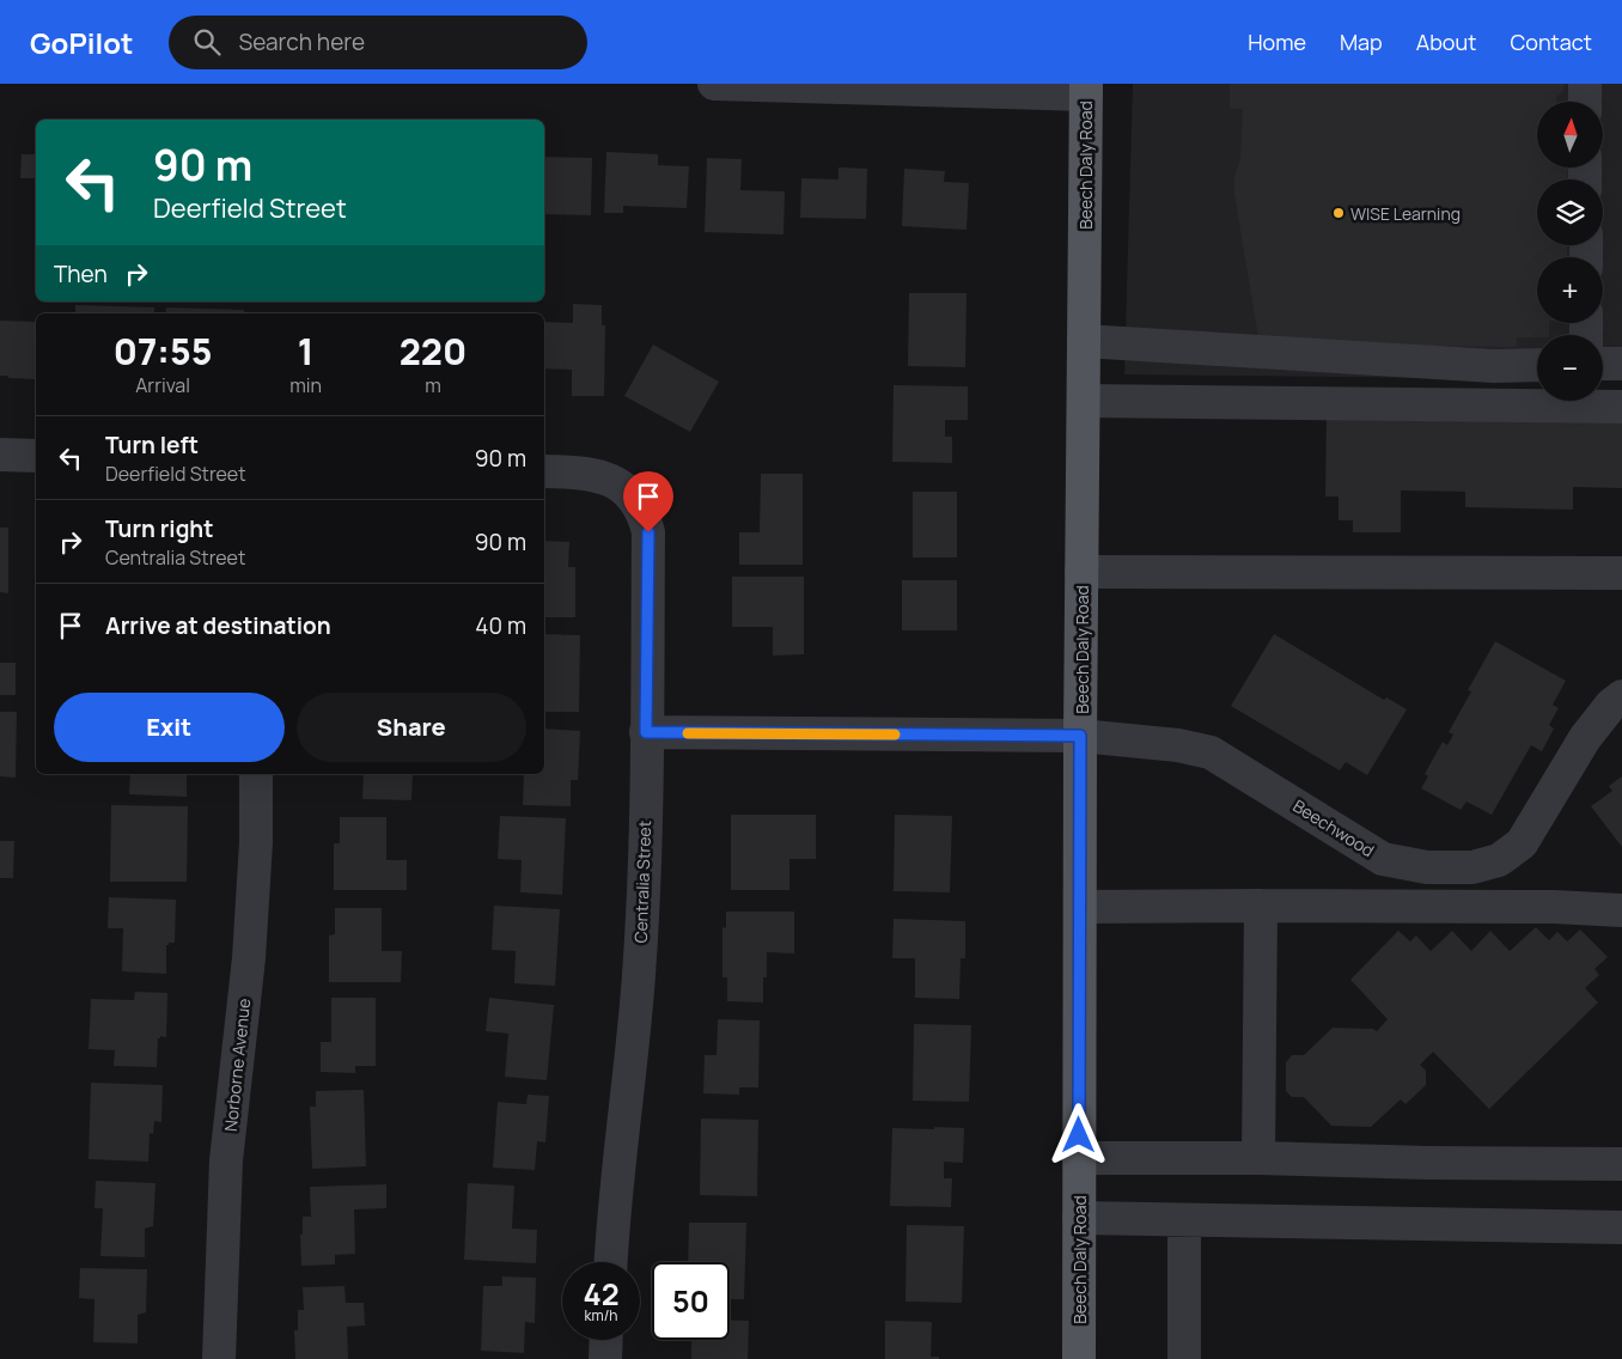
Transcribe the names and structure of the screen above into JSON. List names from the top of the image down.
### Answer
{
  "streets": {
    "main road": ["Beech Daly Road"],
    "street": ["Beechwood", "Centralia Street", "Norborne Avenue"]
  },
  "crossings": [
    ["Beech Daly Road", "Beechwood"],
    ["Beechwood", "Centralia Street"]
  ],
  "places": ["WISE Learning"],
  "north": "top",
  "page": {
    "header": "GoPilot",
    "search": "Search here",
    "nav": [
      "Home",
      "Map",
      "About",
      "Contact"
    ],
    "map_buttons": ["+", "−"],
    "turn": ["90 m", "Deerfield Street"],
    "then": "Then",
    "eta": [
      "07:55",
      "Arrival",
      "1",
      "min",
      "220",
      "m"
    ],
    "list": [
      {
        "name": "Turn left",
        "note": "Deerfield Street",
        "value": "90 m"
      },
      {
        "name": "Turn right",
        "note": "Centralia Street",
        "value": "90 m"
      },
      {
        "name": "Arrive at destination",
        "value": "40 m"
      }
    ],
    "buttons": ["Exit", "Share"],
    "speed": "42 km/h",
    "limit": "50"
  }
}
